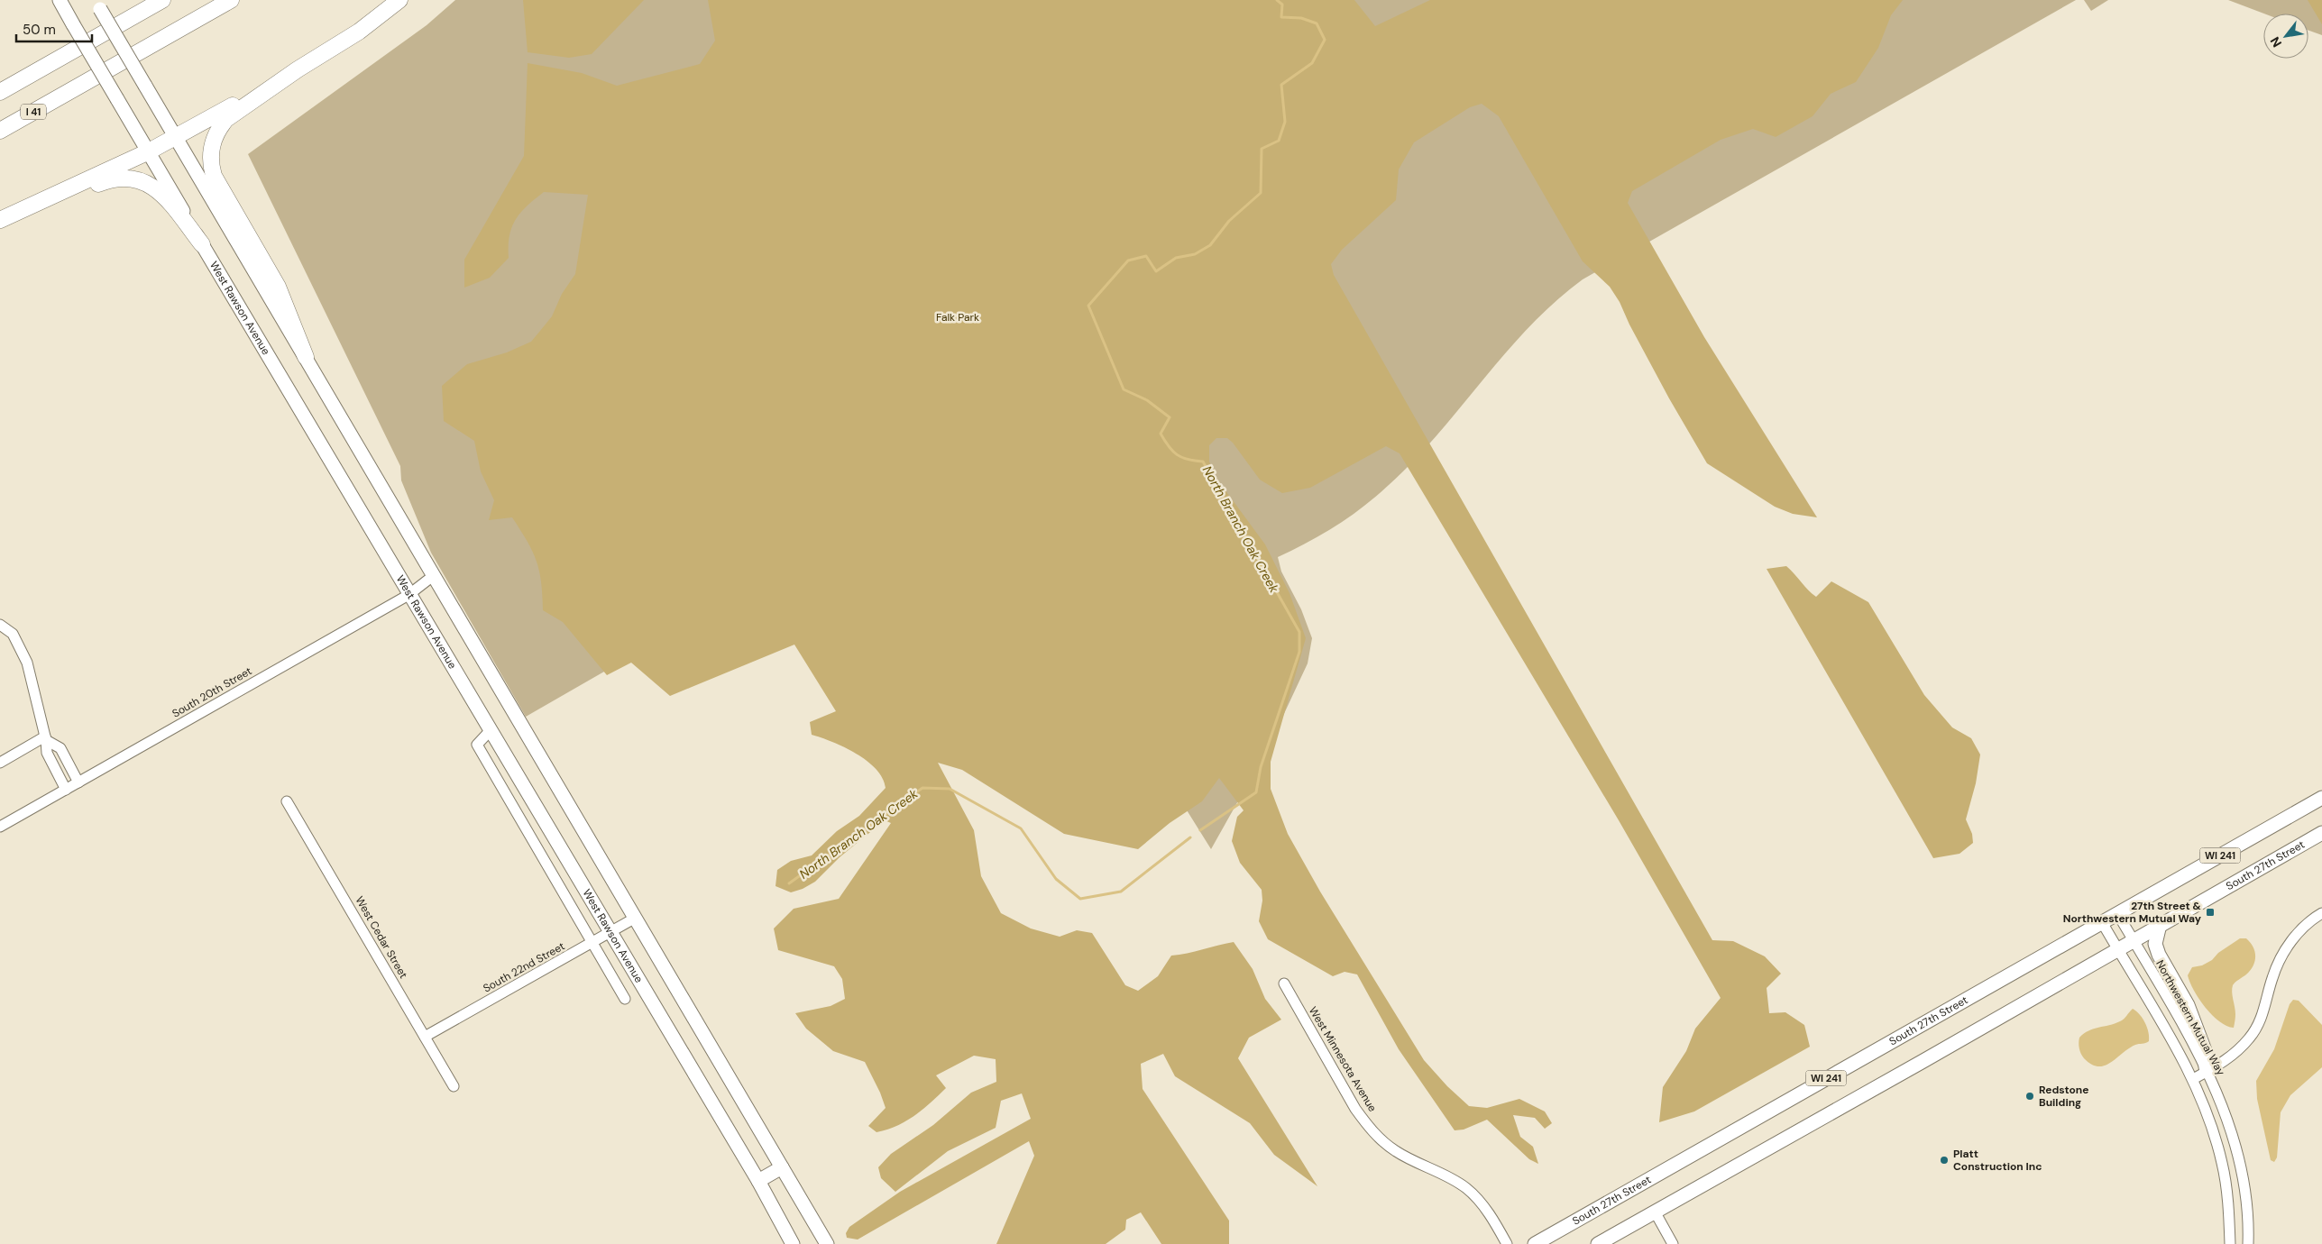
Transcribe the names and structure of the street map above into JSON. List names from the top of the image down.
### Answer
{
  "streets": {
    "highway": ["I 41"],
    "main road": ["West Rawson Avenue", "WI 241", "South 27th Street"],
    "street": [
      "South 20th Street",
      "West Cedar Street",
      "South 22nd Street",
      "Northwestern Mutual Way",
      "West Minnesota Avenue"
    ]
  },
  "crossings": [
    ["West Rawson Avenue", "South 20th Street"],
    ["West Rawson Avenue", "South 22nd Street"],
    ["South 27th Street", "Northwestern Mutual Way"],
    ["West Cedar Street", "South 22nd Street"]
  ],
  "water": ["North Branch Oak Creek"],
  "parks": ["Falk Park"],
  "places": {
    "transit": ["27th Street & Northwestern Mutual Way"],
    "other": ["Redstone Building", "Platt Construction Inc"]
  },
  "scale_bar": "50 m",
  "north": "bottom left"
}
